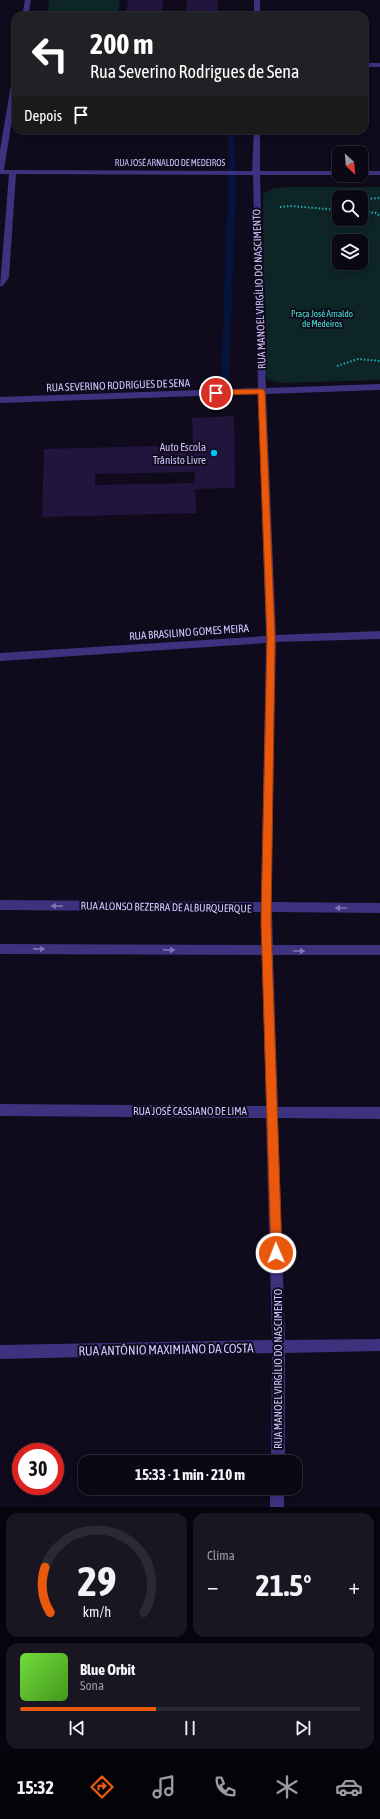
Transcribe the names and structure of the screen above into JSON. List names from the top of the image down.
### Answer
{
  "streets": {
    "street": [
      "RUA JOSÉ ARNALDO DE MEDEIROS",
      "RUA MANOEL VIRGÍLIO DO NASCIMENTO",
      "RUA SEVERINO RODRIGUES DE SENA",
      "RUA BRASILINO GOMES MEIRA",
      "RUA ALONSO BEZERRA DE ALBURQUERQUE",
      "RUA JOSÉ CASSIANO DE LIMA",
      "RUA ANTÔNIO MAXIMIANO DA COSTA"
    ]
  },
  "crossings": [
    ["RUA JOSÉ ARNALDO DE MEDEIROS", "RUA MANOEL VIRGÍLIO DO NASCIMENTO"],
    ["RUA MANOEL VIRGÍLIO DO NASCIMENTO", "RUA SEVERINO RODRIGUES DE SENA"],
    ["RUA MANOEL VIRGÍLIO DO NASCIMENTO", "RUA BRASILINO GOMES MEIRA"],
    ["RUA MANOEL VIRGÍLIO DO NASCIMENTO", "RUA ALONSO BEZERRA DE ALBURQUERQUE"],
    ["RUA MANOEL VIRGÍLIO DO NASCIMENTO", "RUA JOSÉ CASSIANO DE LIMA"],
    ["RUA MANOEL VIRGÍLIO DO NASCIMENTO", "RUA ANTÔNIO MAXIMIANO DA COSTA"]
  ],
  "parks": ["Praça José Arnaldo de Medeiros"],
  "places": ["Auto Escola Trânisto Livre"],
  "north": "bottom right",
  "page": {
    "turn": ["200 m", "Rua Severino Rodrigues de Sena"],
    "then": "Depois",
    "limit": "30",
    "trip": "15:33 · 1 min · 210 m",
    "tile": "Clima",
    "heat": ["−", "21.5°", "+"],
    "song": ["Blue Orbit", "Sona"],
    "tabs": "15:32",
    "gauge": ["29", "km/h"]
  }
}
